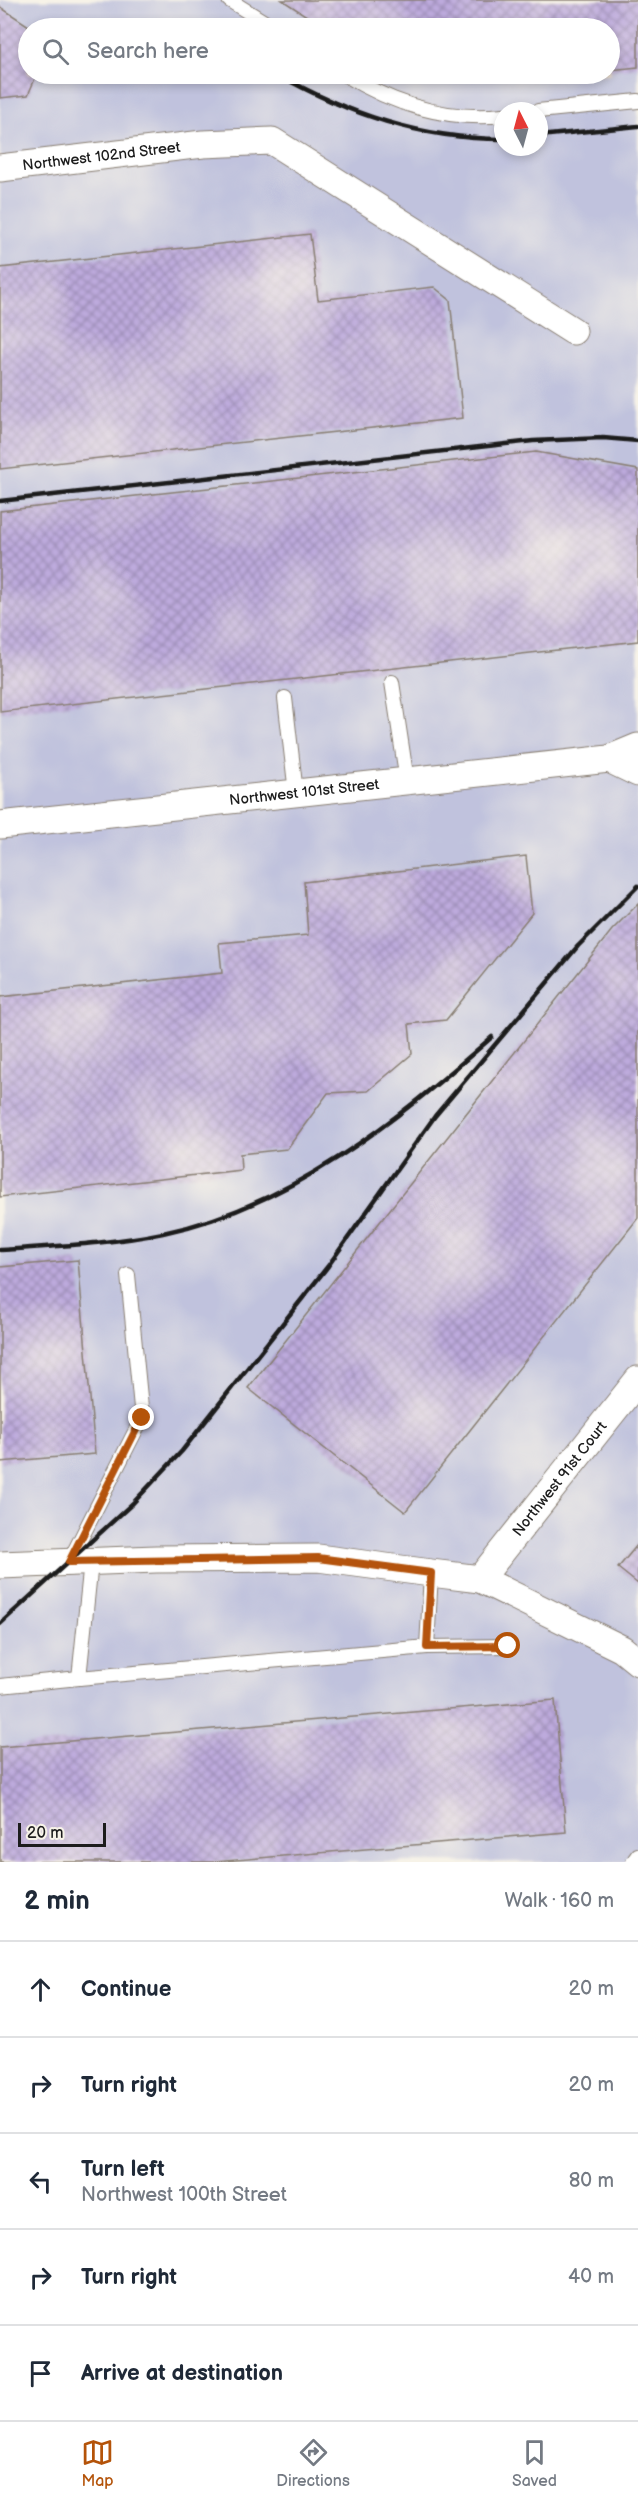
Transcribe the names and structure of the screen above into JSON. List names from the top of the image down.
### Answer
{
  "streets": {
    "street": ["Northwest 102nd Street", "Northwest 101st Street", "Northwest 91st Court"]
  },
  "scale_bar": "20 m",
  "north": "top",
  "page": {
    "search": "Search here",
    "scale": "20 m",
    "heading": ["2 min", "Walk · 160 m"],
    "list": [
      ["Continue", "20 m"],
      ["Turn right", "20 m"],
      ["Turn left", "Northwest 100th Street", "80 m"],
      ["Turn right", "40 m"],
      "Arrive at destination"
    ],
    "nav": ["Map", "Directions", "Saved"]
  }
}
